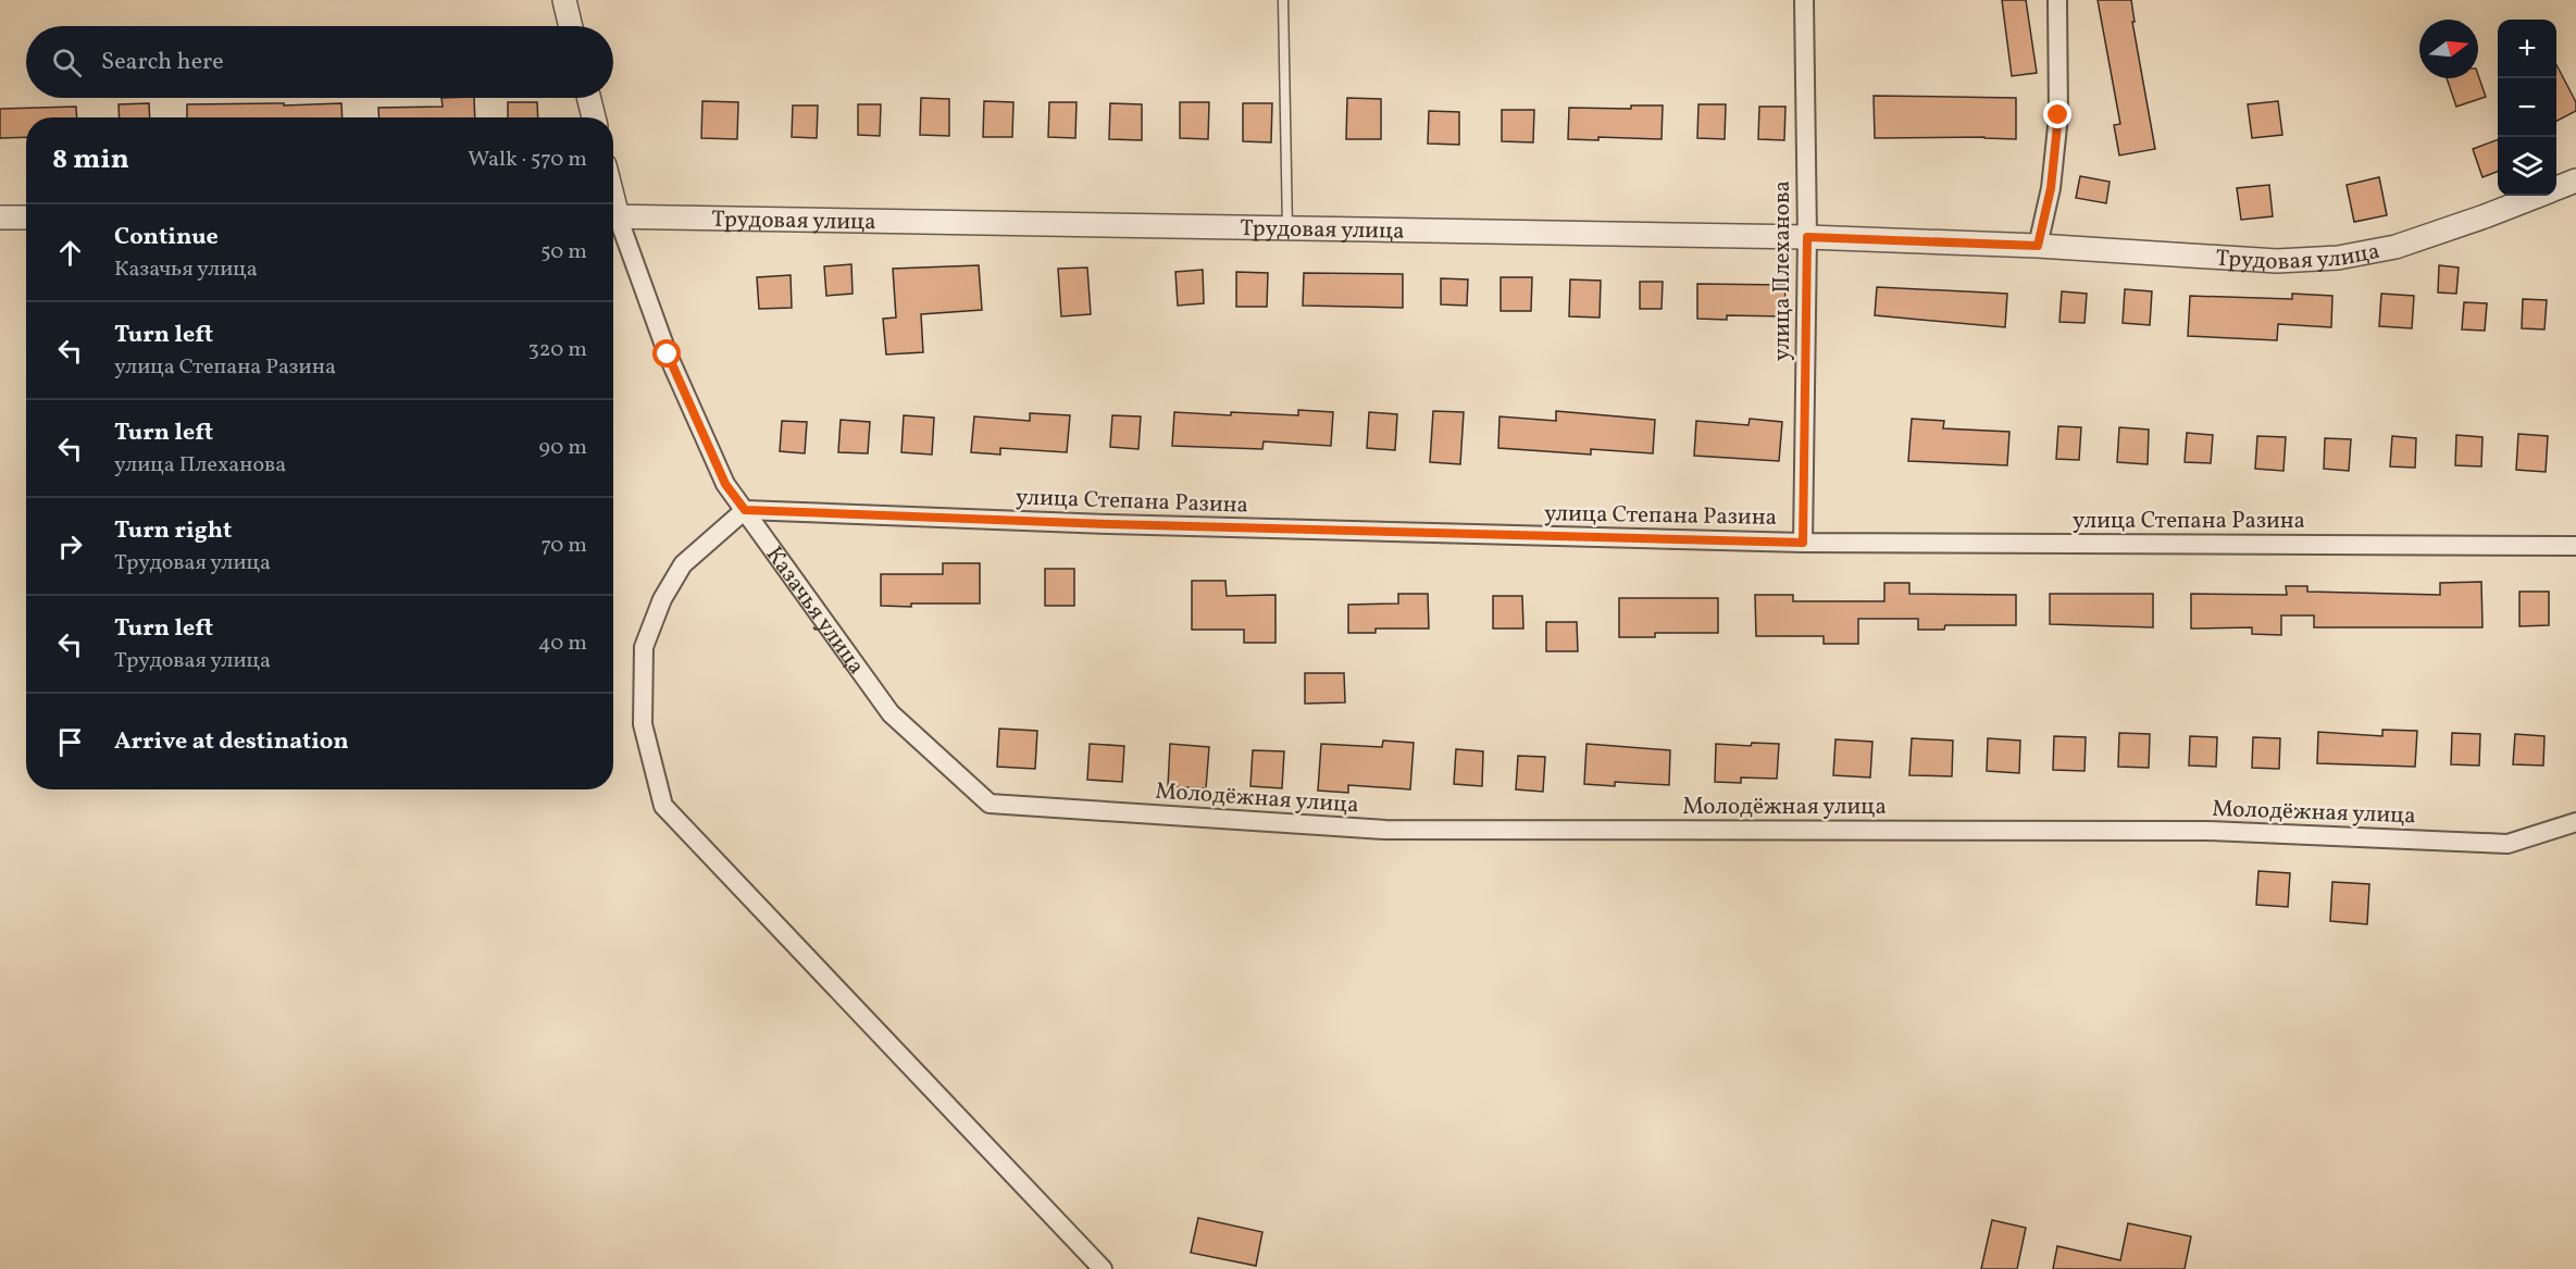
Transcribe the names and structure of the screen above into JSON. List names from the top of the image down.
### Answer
{
  "streets": {
    "street": [
      "Трудовая улица",
      "улица Плеханова",
      "улица Степана Разина",
      "Казачья улица",
      "Молодёжная улица"
    ]
  },
  "crossings": [
    ["Трудовая улица", "улица Плеханова"],
    ["улица Плеханова", "улица Степана Разина"],
    ["улица Степана Разина", "Казачья улица"],
    ["Казачья улица", "Молодёжная улица"]
  ],
  "north": "right",
  "page": {
    "map_buttons": ["+", "−"],
    "search": "Search here",
    "heading": ["8 min", "Walk · 570 m"],
    "list": [
      ["Continue", "Казачья улица", "50 m"],
      ["Turn left", "улица Степана Разина", "320 m"],
      ["Turn left", "улица Плеханова", "90 m"],
      ["Turn right", "Трудовая улица", "70 m"],
      ["Turn left", "Трудовая улица", "40 m"],
      "Arrive at destination"
    ]
  }
}
